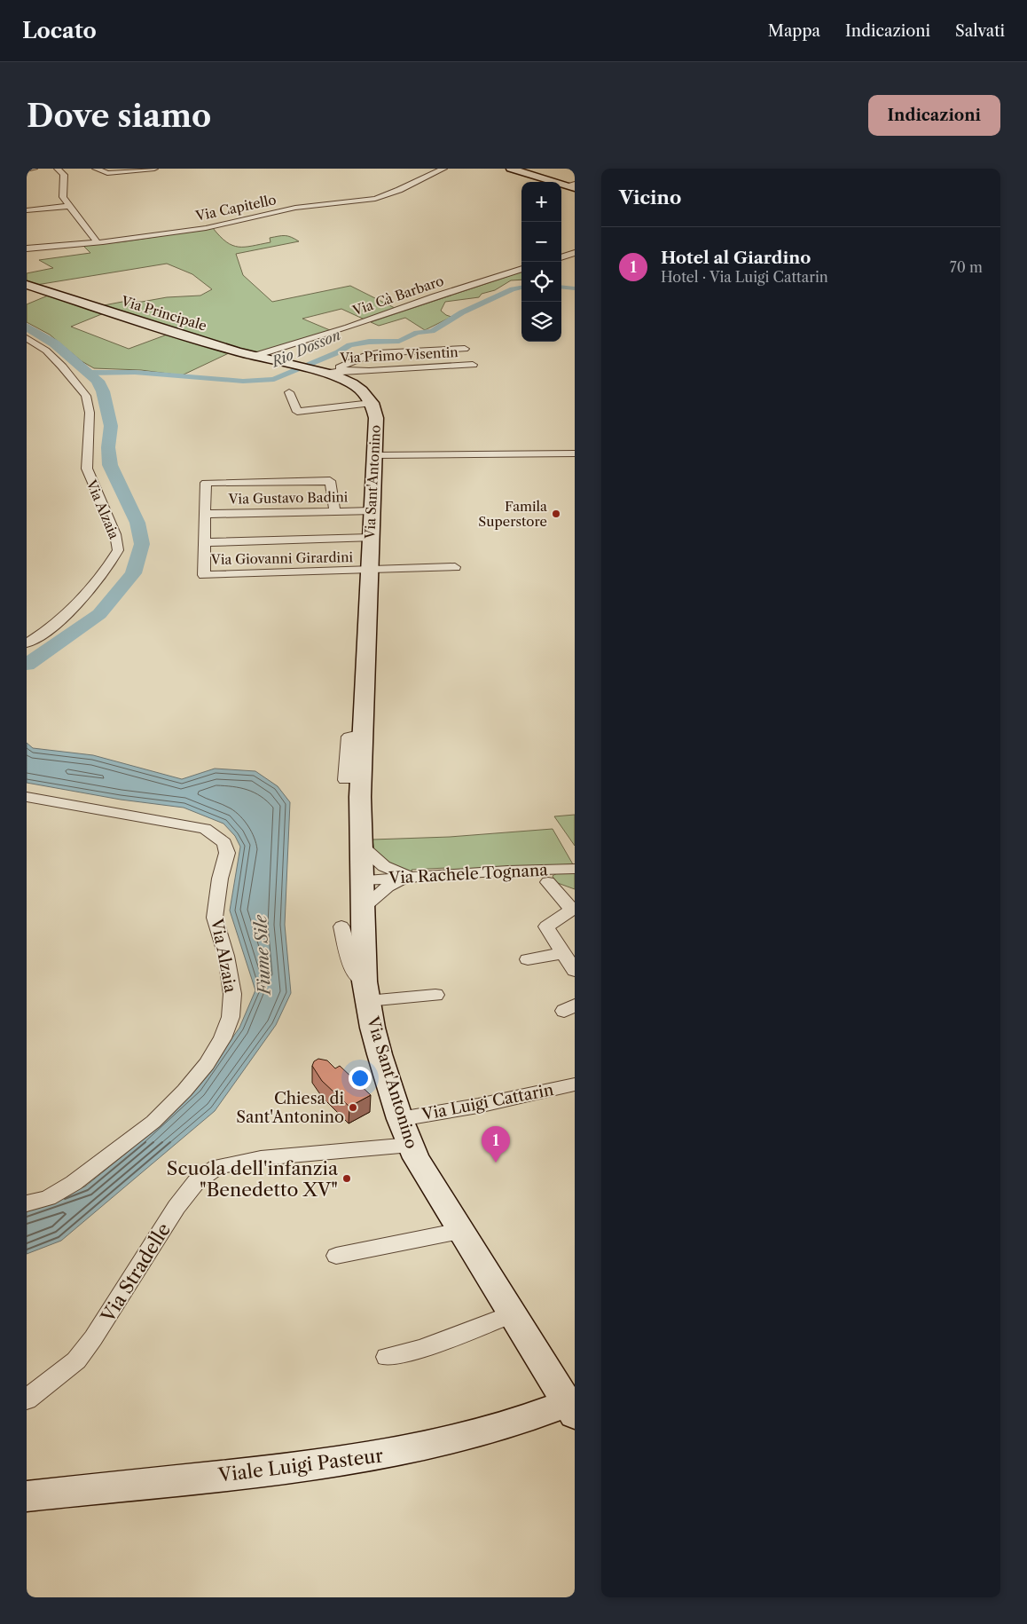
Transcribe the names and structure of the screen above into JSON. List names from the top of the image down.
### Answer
{
  "streets": {
    "main road": ["Via Principale", "Via Sant'Antonino", "Viale Luigi Pasteur"],
    "street": [
      "Via Capitello",
      "Via Cà Barbaro",
      "Via Primo Visentin",
      "Via Gustavo Badini",
      "Via Alzaia",
      "Via Giovanni Girardini",
      "Via Rachele Tognana",
      "Via Luigi Cattarin",
      "Via Stradelle"
    ]
  },
  "crossings": [
    ["Via Cà Barbaro", "Via Principale"],
    ["Via Principale", "Via Sant'Antonino"],
    ["Via Primo Visentin", "Via Sant'Antonino"],
    ["Via Sant'Antonino", "Via Gustavo Badini"],
    ["Via Sant'Antonino", "Via Giovanni Girardini"],
    ["Via Sant'Antonino", "Via Rachele Tognana"],
    ["Via Sant'Antonino", "Via Luigi Cattarin"],
    ["Via Sant'Antonino", "Via Stradelle"],
    ["Via Sant'Antonino", "Viale Luigi Pasteur"],
    ["Via Gustavo Badini", "Via Giovanni Girardini"],
    ["Via Luigi Cattarin", "Via Stradelle"]
  ],
  "water": ["Rio Dosson", "Fiume Sile"],
  "places": ["Famila Superstore", "Chiesa di Sant'Antonino", "Scuola dell'infanzia \"Benedetto XV\""],
  "page": {
    "header": "Locato",
    "nav": ["Mappa", "Indicazioni", "Salvati"],
    "buttons": "Indicazioni",
    "title": "Dove siamo",
    "heading": "Vicino",
    "map_buttons": ["+", "−"],
    "list": [
      {
        "mark": "1",
        "name": "Hotel al Giardino",
        "note": "Hotel · Via Luigi Cattarin",
        "value": "70 m"
      }
    ],
    "pins": "1"
  }
}
